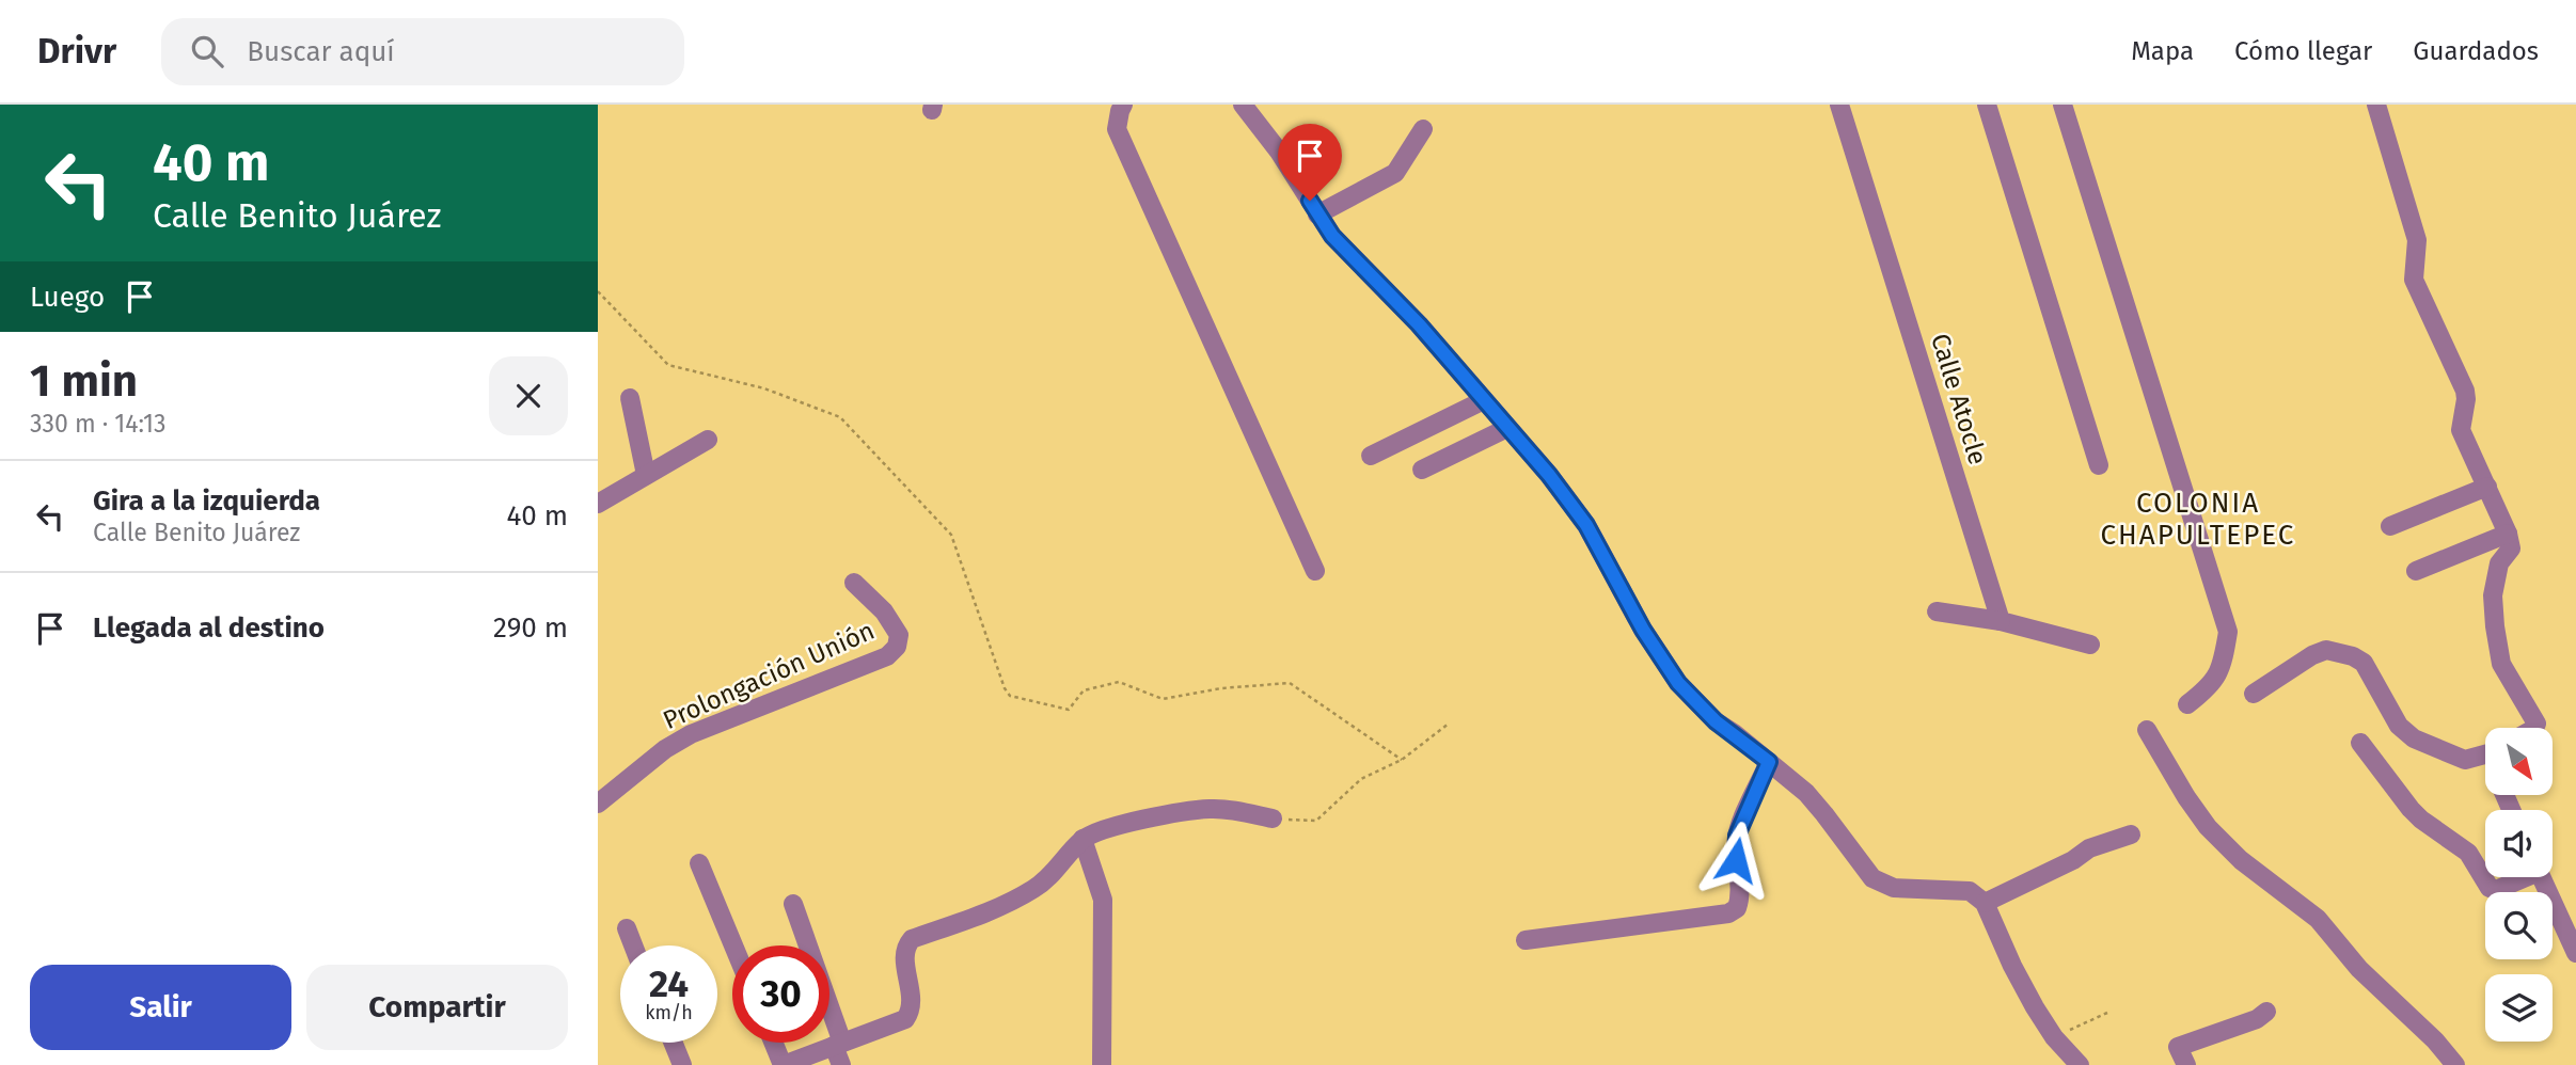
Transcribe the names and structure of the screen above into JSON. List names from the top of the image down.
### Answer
{
  "streets": {
    "street": ["Calle Atocle", "Prolongación Unión"]
  },
  "districts": ["COLONIA CHAPULTEPEC"],
  "north": "bottom right",
  "page": {
    "header": "Drivr",
    "search": "Buscar aquí",
    "nav": ["Mapa", "Cómo llegar", "Guardados"],
    "turn": ["40 m", "Calle Benito Juárez"],
    "then": "Luego",
    "heading": ["1 min", "330 m · 14:13"],
    "list": [
      {
        "name": "Gira a la izquierda",
        "note": "Calle Benito Juárez",
        "value": "40 m"
      },
      {
        "name": "Llegada al destino",
        "value": "290 m"
      }
    ],
    "speed": "24 km/h",
    "limit": "30",
    "buttons": ["Salir", "Compartir"]
  }
}
